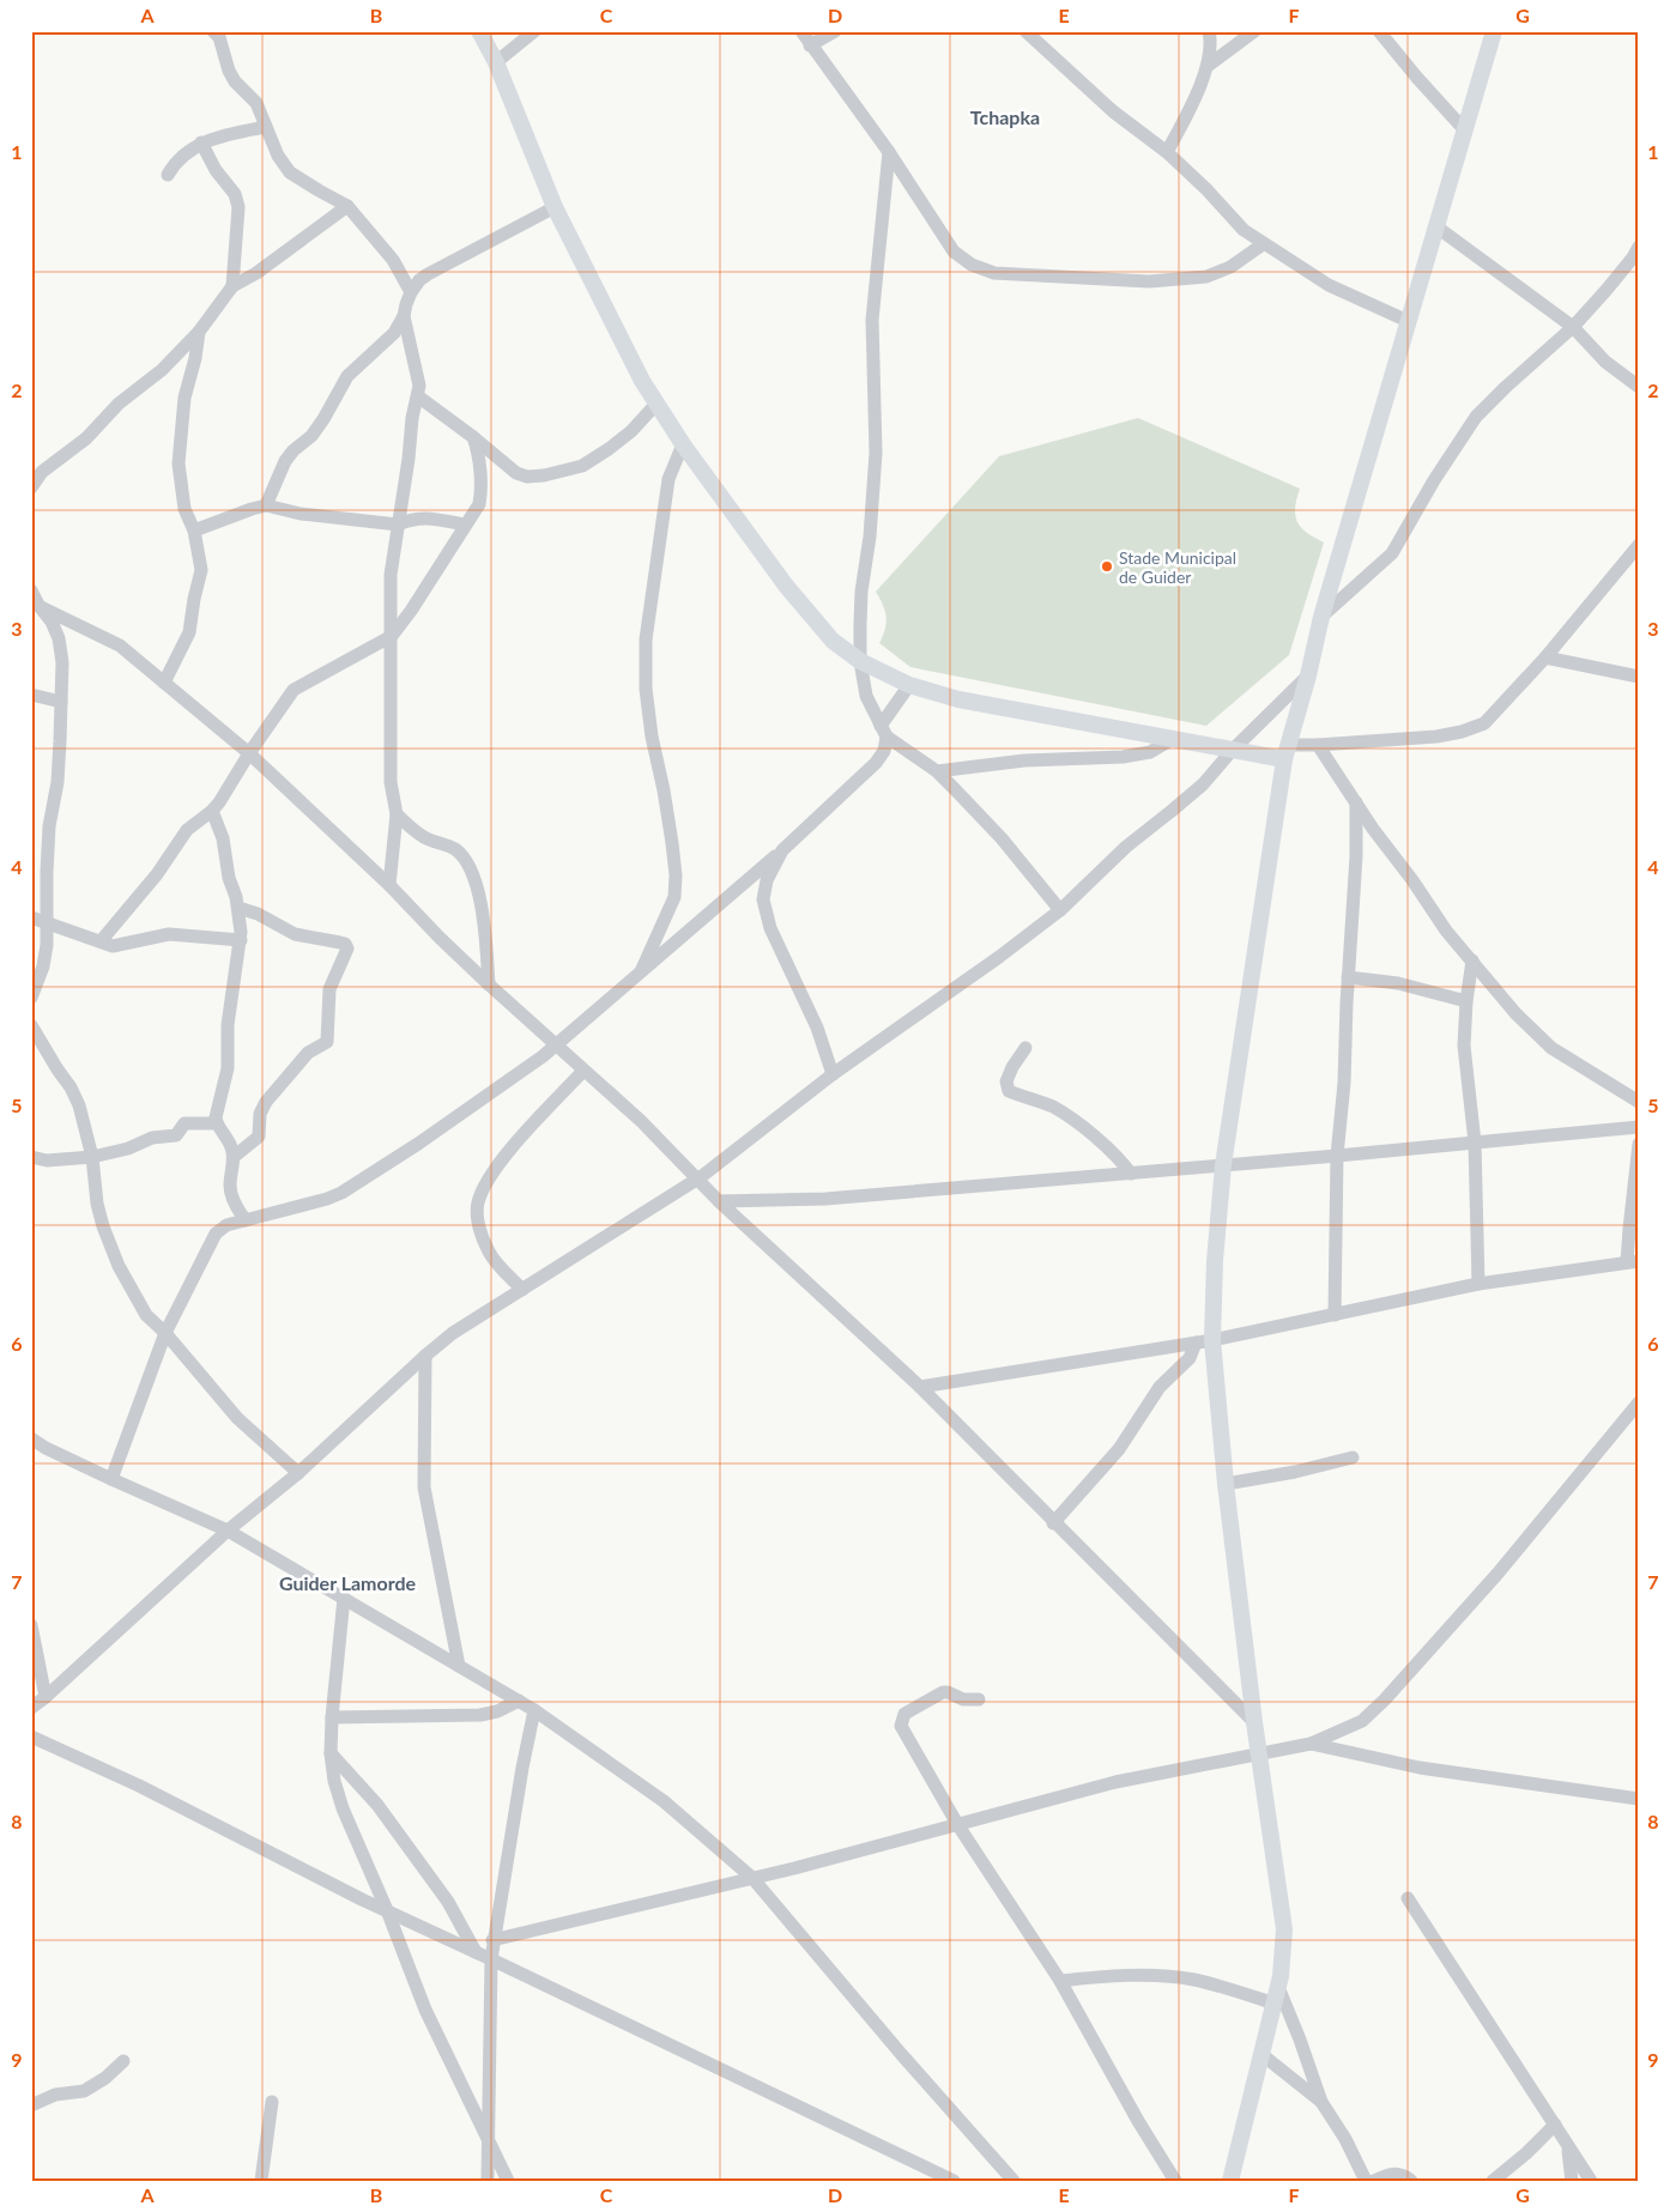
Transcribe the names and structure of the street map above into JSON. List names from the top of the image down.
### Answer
{
  "districts": ["Tchapka", "Guider Lamorde"],
  "places": ["Stade Municipal de Guider"],
  "grid": {
    "columns": [
      "A",
      "B",
      "C",
      "D",
      "E",
      "F",
      "G"
    ],
    "rows": [
      "1",
      "2",
      "3",
      "4",
      "5",
      "6",
      "7",
      "8",
      "9"
    ]
  }
}
